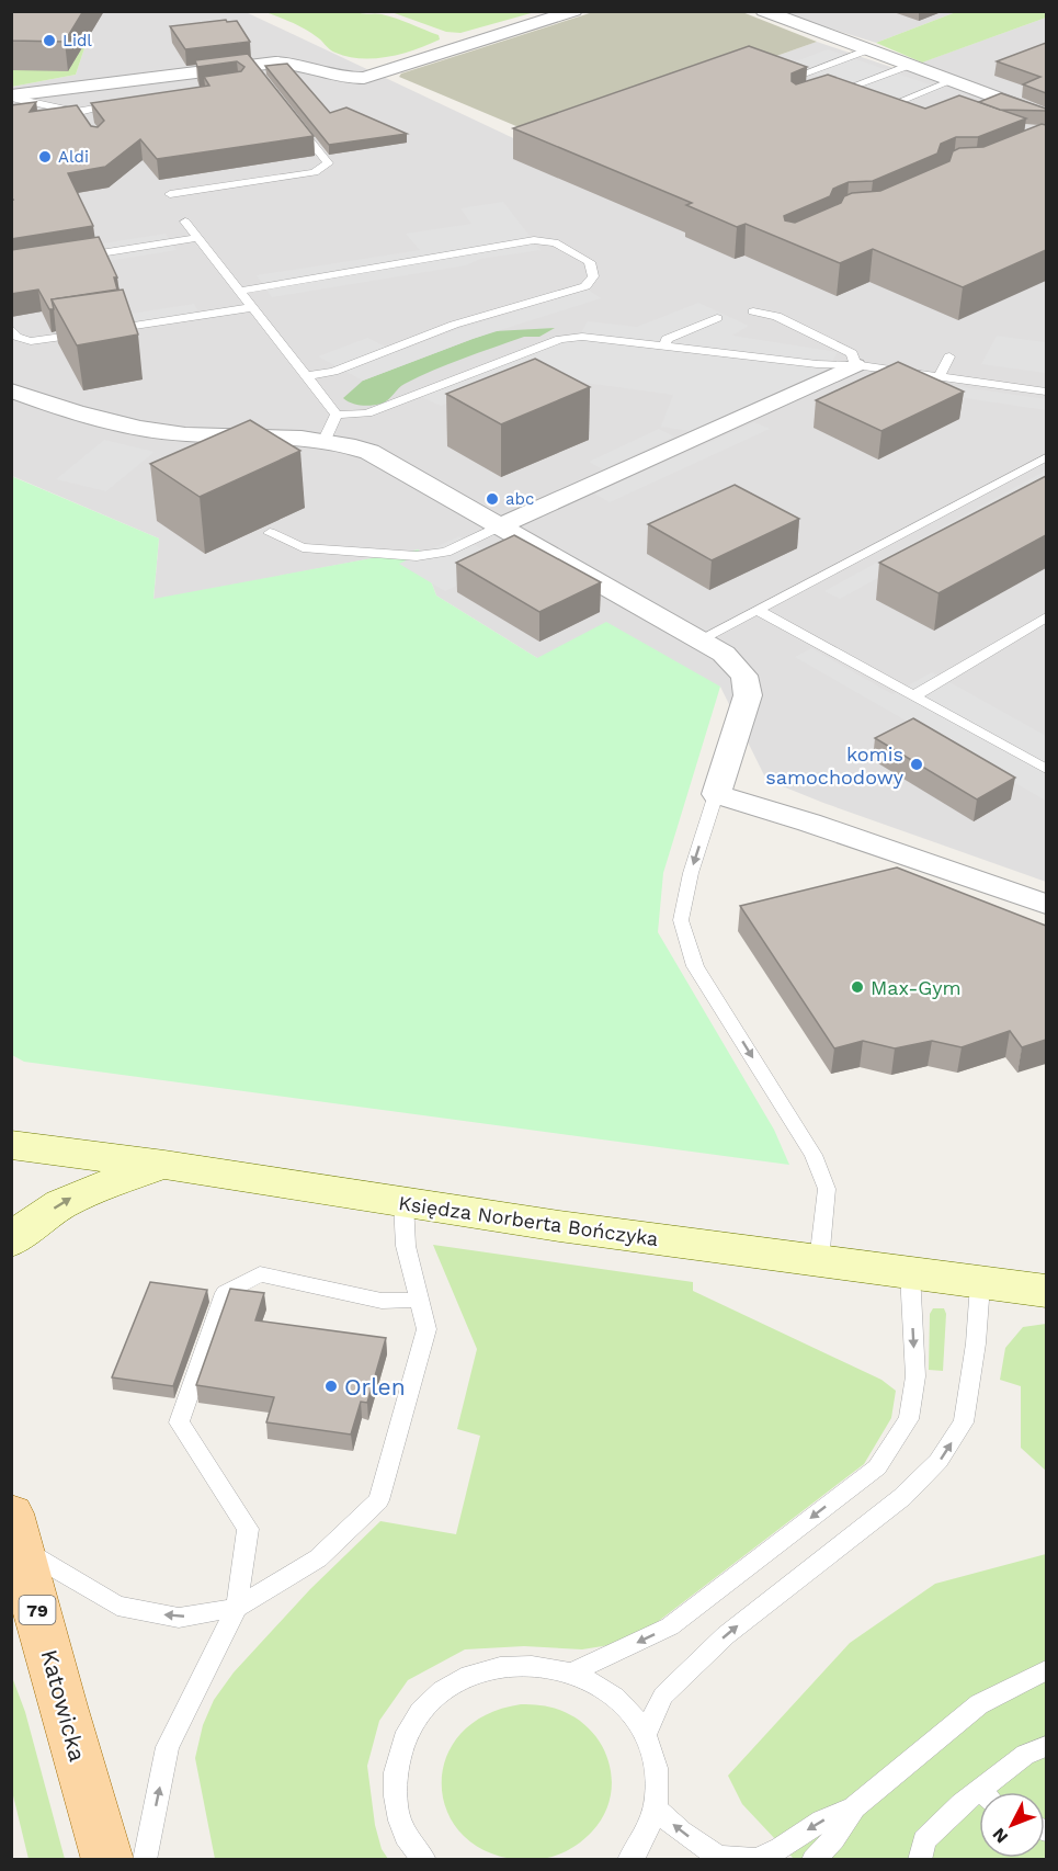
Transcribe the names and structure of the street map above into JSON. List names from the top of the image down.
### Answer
{
  "streets": {
    "main road": ["79", "Katowicka"],
    "street": ["Księdza Norberta Bończyka"]
  },
  "places": [
    "Lidl",
    "Aldi",
    "abc",
    "komis samochodowy",
    "Max-Gym",
    "Orlen"
  ],
  "north": "bottom left"
}
